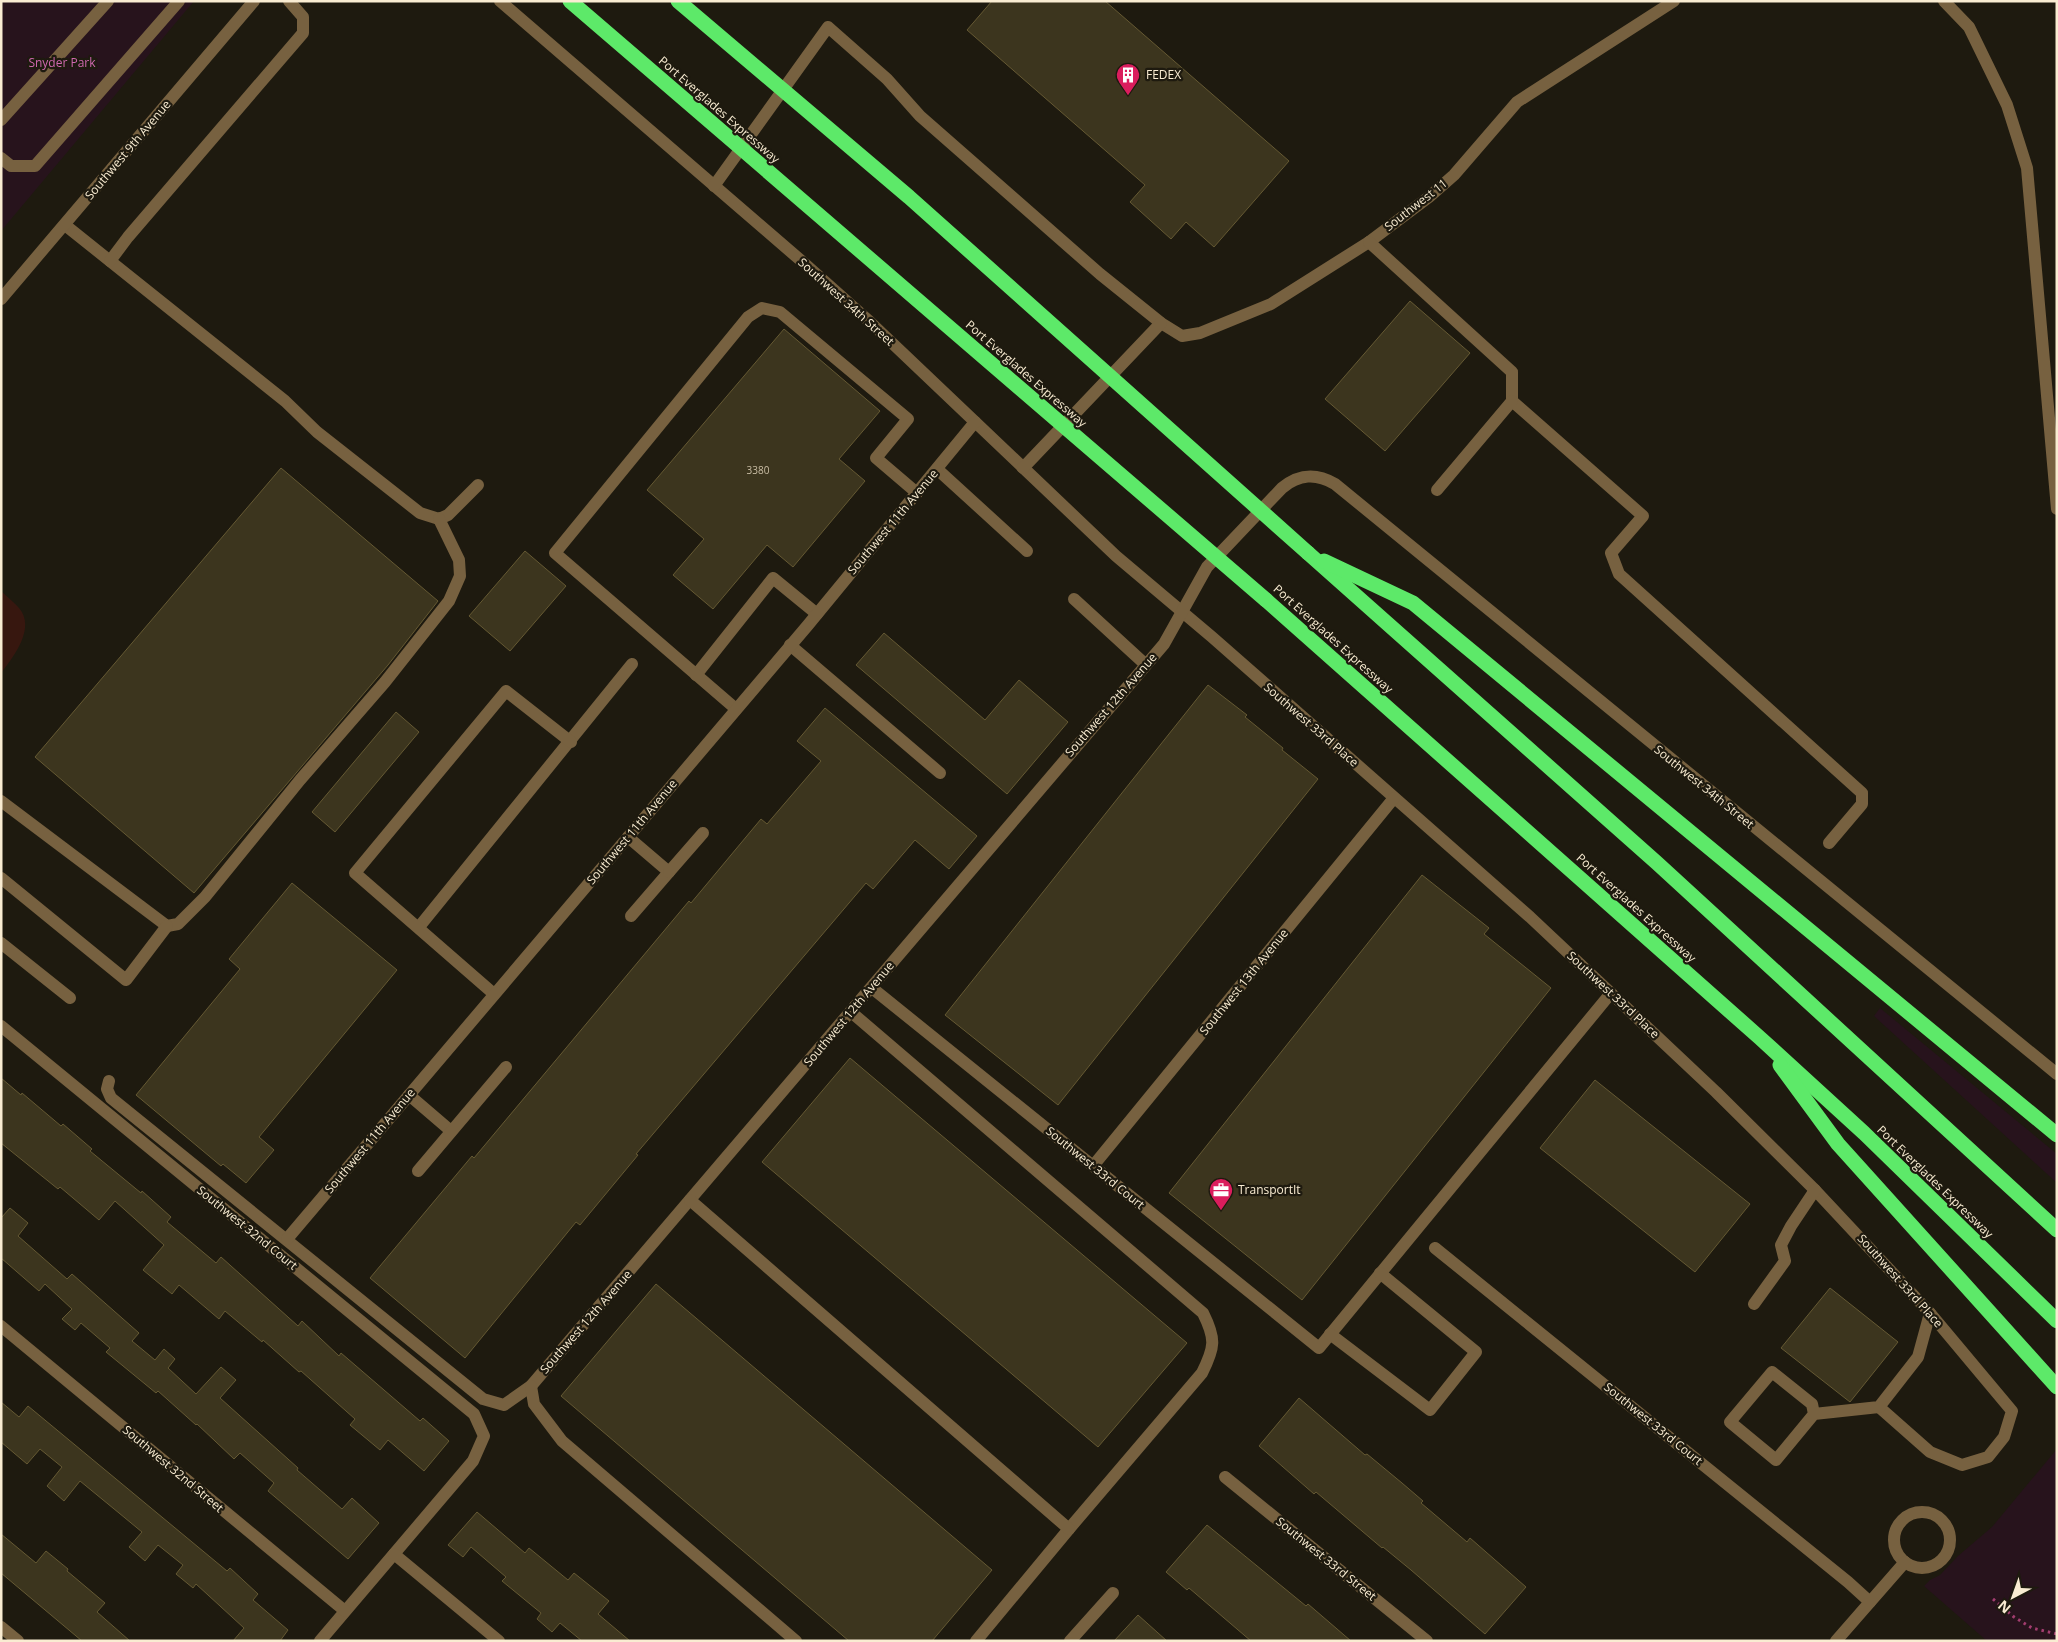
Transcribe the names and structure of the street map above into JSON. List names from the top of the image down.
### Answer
{
  "streets": {
    "highway": ["Port Everglades Expressway"],
    "street": [
      "Southwest 9th Avenue",
      "Southwest 11",
      "Southwest 34th Street",
      "Southwest 11th Avenue",
      "Southwest 12th Avenue",
      "Southwest 33rd Place",
      "Southwest 13th Avenue",
      "Southwest 33rd Court",
      "Southwest 32nd Court",
      "Southwest 32nd Street",
      "Southwest 33rd Street"
    ]
  },
  "crossings": [
    ["Southwest 34th Street", "Southwest 11th Avenue"],
    ["Southwest 34th Street", "Southwest 12th Avenue"],
    ["Southwest 34th Street", "Southwest 33rd Place"],
    ["Southwest 11th Avenue", "Southwest 32nd Court"],
    ["Southwest 12th Avenue", "Southwest 33rd Place"],
    ["Southwest 12th Avenue", "Southwest 33rd Court"],
    ["Southwest 12th Avenue", "Southwest 32nd Court"],
    ["Southwest 33rd Place", "Southwest 13th Avenue"],
    ["Southwest 13th Avenue", "Southwest 33rd Court"]
  ],
  "parks": ["Snyder Park"],
  "places": {
    "building": ["FEDEX"],
    "office": ["TransportIt"]
  },
  "house_numbers": ["3380"],
  "north": "bottom left"
}
